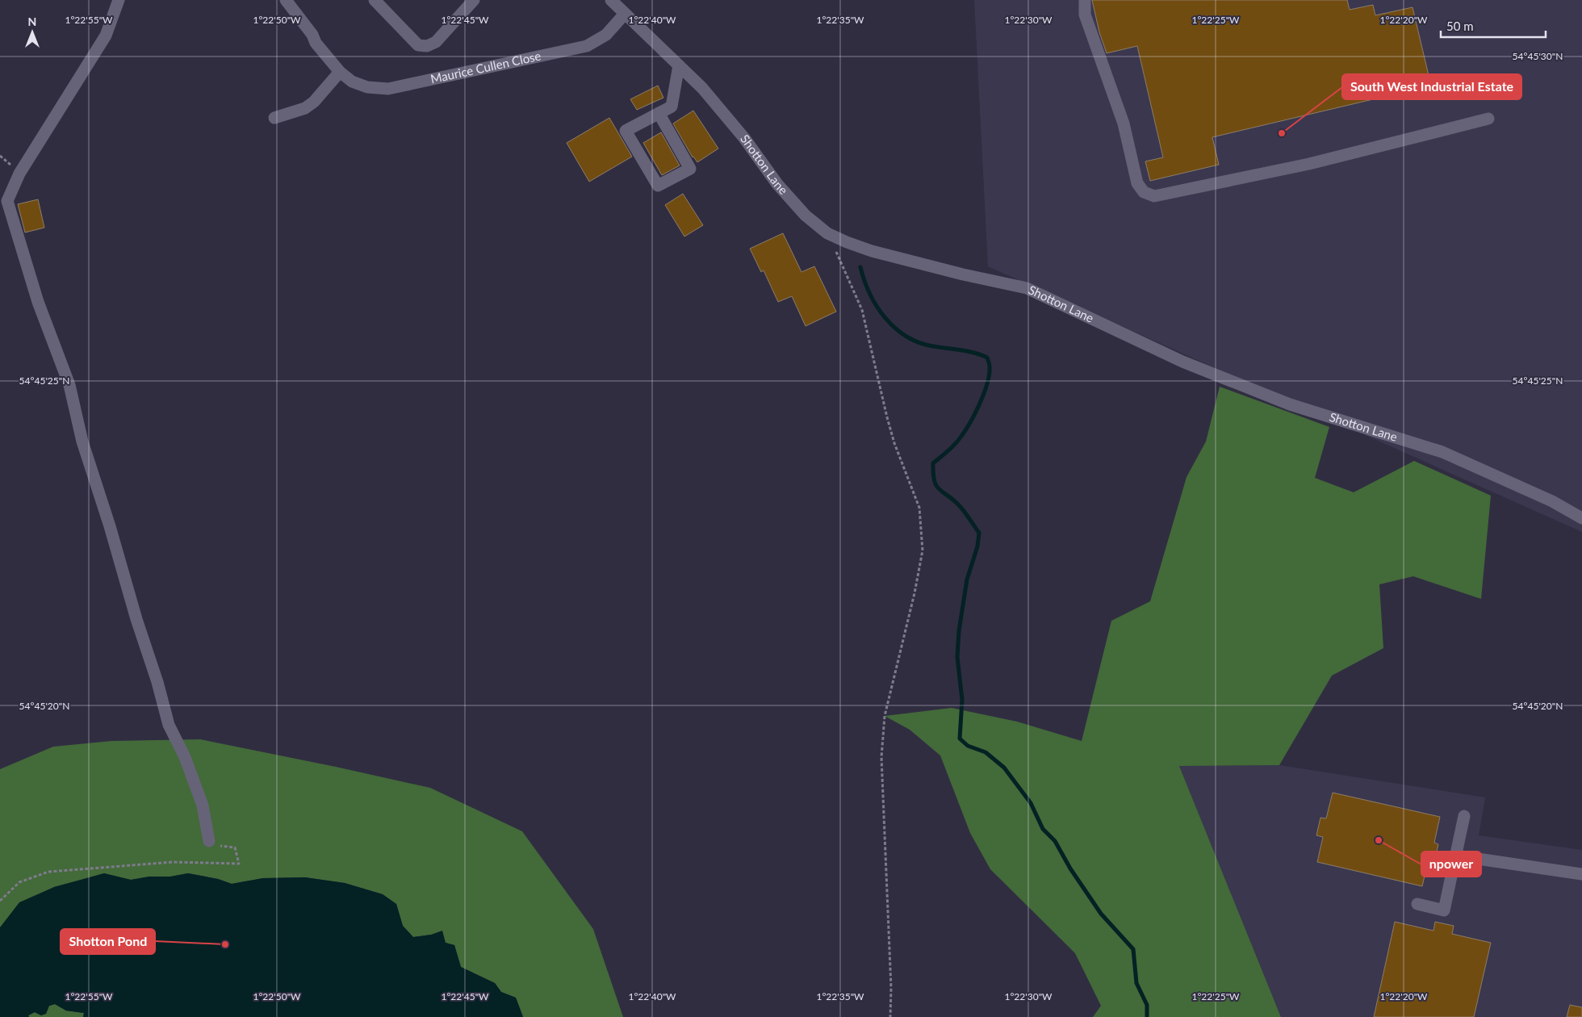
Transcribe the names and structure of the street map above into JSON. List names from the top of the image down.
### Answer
{
  "streets": {
    "street": ["Maurice Cullen Close", "Shotton Lane"]
  },
  "crossings": [
    ["Maurice Cullen Close", "Shotton Lane"]
  ],
  "places": ["South West Industrial Estate", "npower", "Shotton Pond"],
  "scale_bar": "50 m",
  "north": "top",
  "coordinates": [
    "1°22'55\"W",
    "1°22'50\"W",
    "1°22'45\"W",
    "1°22'40\"W",
    "1°22'35\"W",
    "1°22'30\"W",
    "1°22'25\"W",
    "1°22'20\"W",
    "54°45'30\"N",
    "54°45'25\"N",
    "54°45'20\"N"
  ]
}
